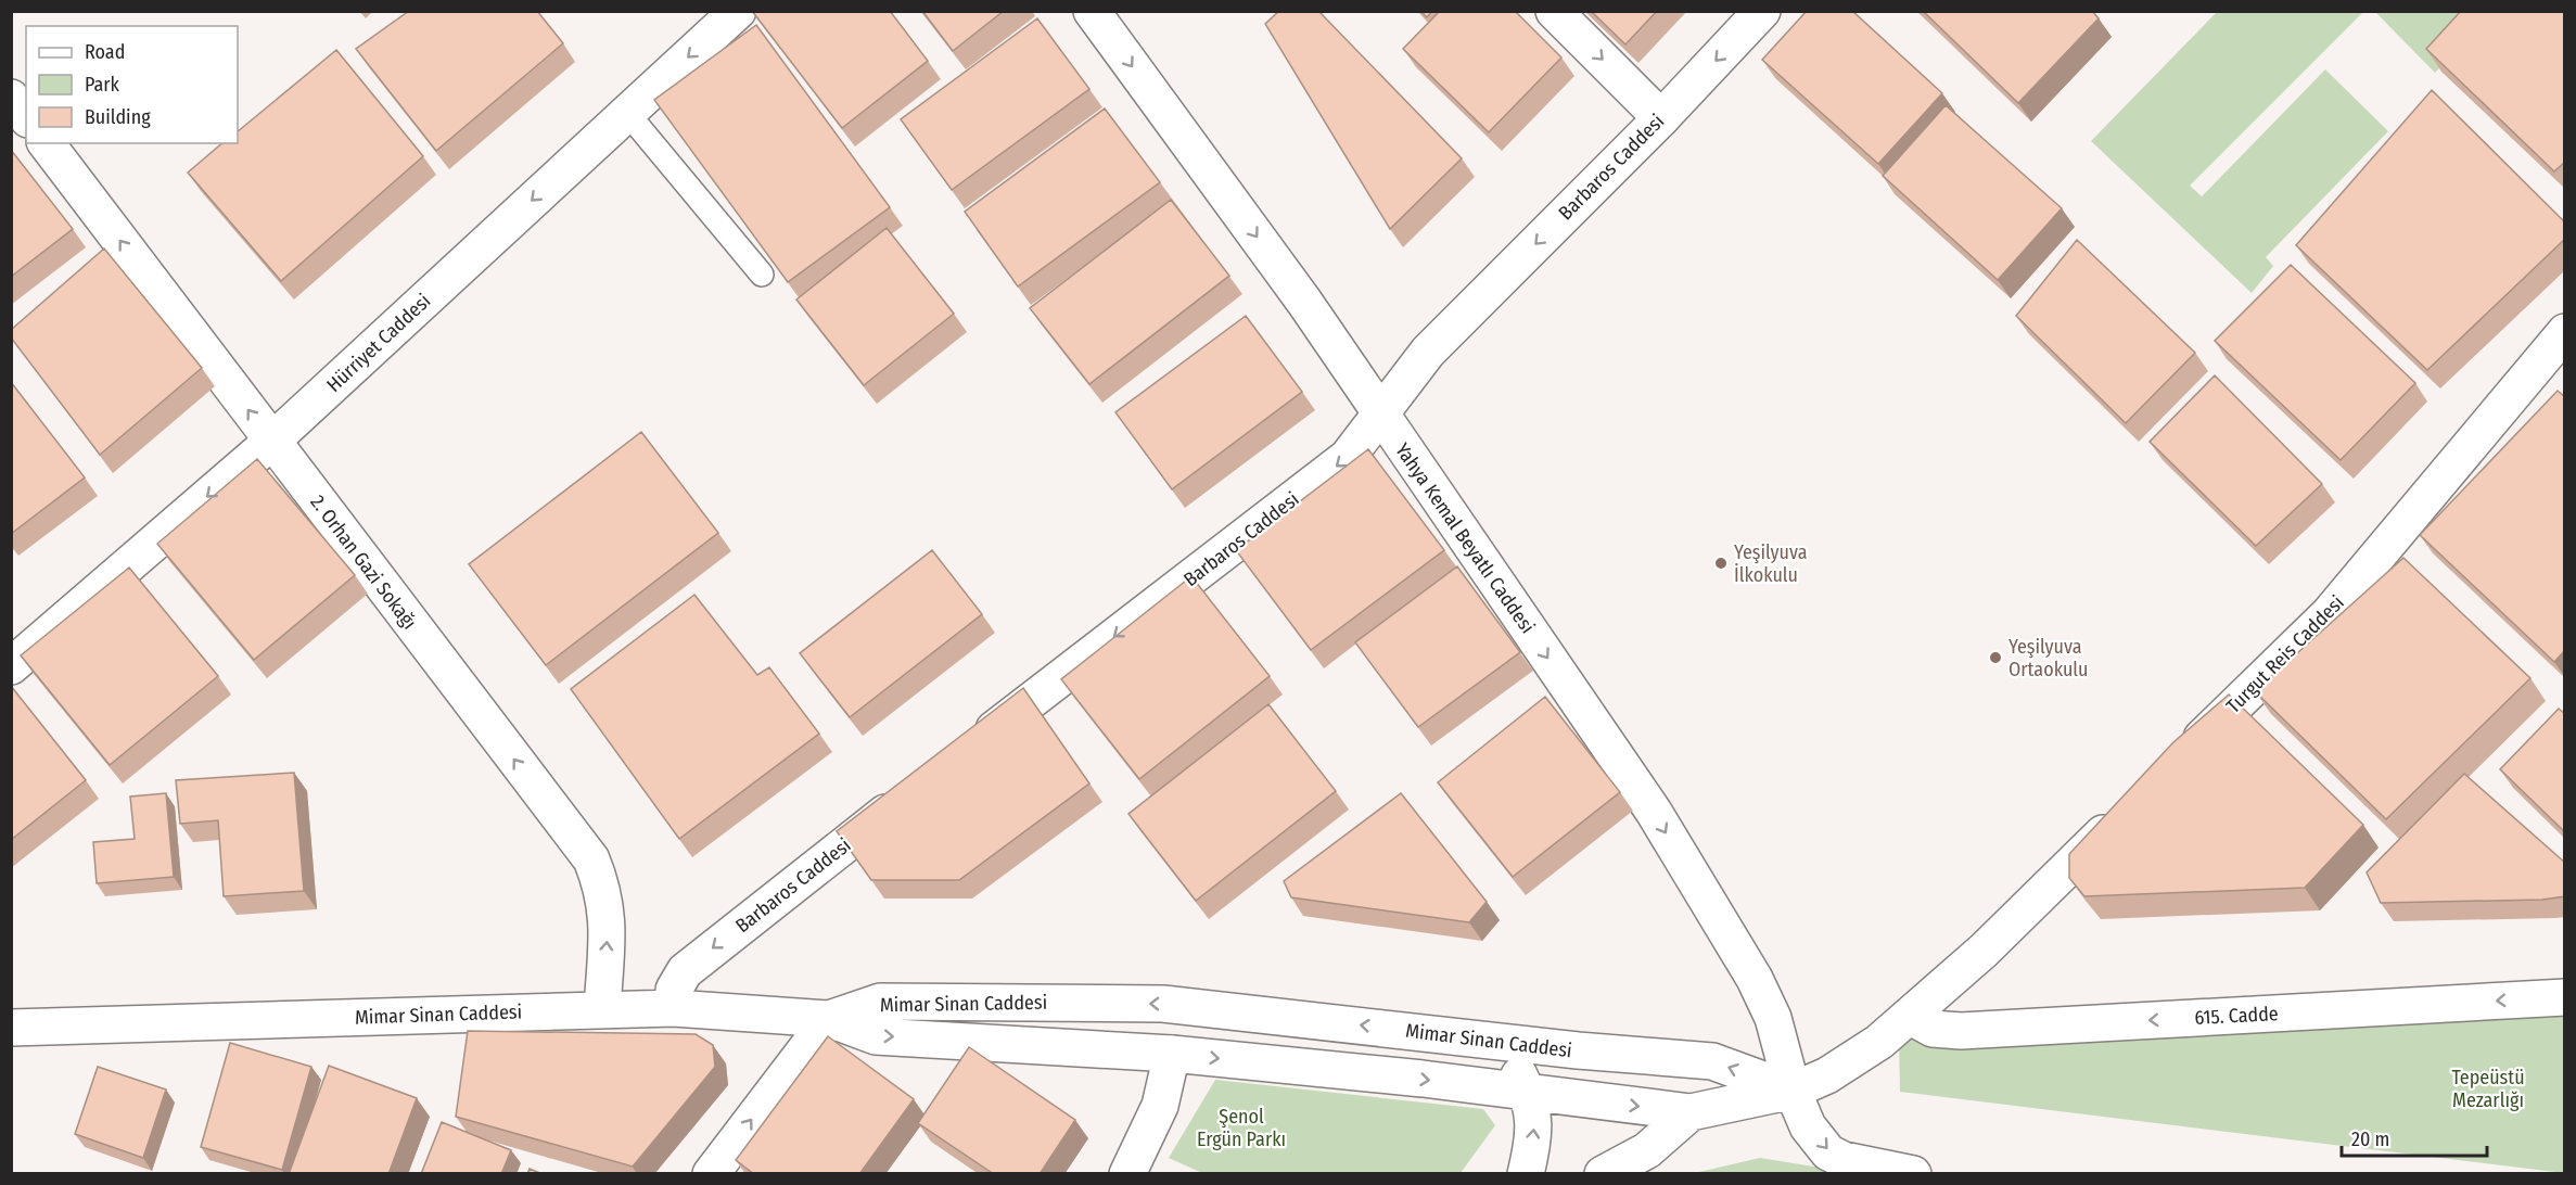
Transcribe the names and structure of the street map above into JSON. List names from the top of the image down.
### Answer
{
  "streets": {
    "street": [
      "Barbaros Caddesi",
      "Hürriyet Caddesi",
      "Yahya Kemal Beyatlı Caddesi",
      "2. Orhan Gazi Sokağı",
      "Turgut Reis Caddesi",
      "Mimar Sinan Caddesi",
      "615. Cadde"
    ]
  },
  "crossings": [
    ["Barbaros Caddesi", "Yahya Kemal Beyatlı Caddesi"],
    ["Barbaros Caddesi", "Mimar Sinan Caddesi"],
    ["Hürriyet Caddesi", "2. Orhan Gazi Sokağı"],
    ["Yahya Kemal Beyatlı Caddesi", "Mimar Sinan Caddesi"],
    ["2. Orhan Gazi Sokağı", "Mimar Sinan Caddesi"]
  ],
  "one_way": [
    "Barbaros Caddesi",
    "Hürriyet Caddesi",
    "Yahya Kemal Beyatlı Caddesi",
    "2. Orhan Gazi Sokağı",
    "615. Cadde"
  ],
  "parks": ["Tepeüstü Mezarlığı", "Şenol Ergün Parkı"],
  "places": ["Yeşilyuva İlkokulu", "Yeşilyuva Ortaokulu"],
  "legend": ["Road", "Park", "Building"],
  "scale_bar": "20 m"
}
